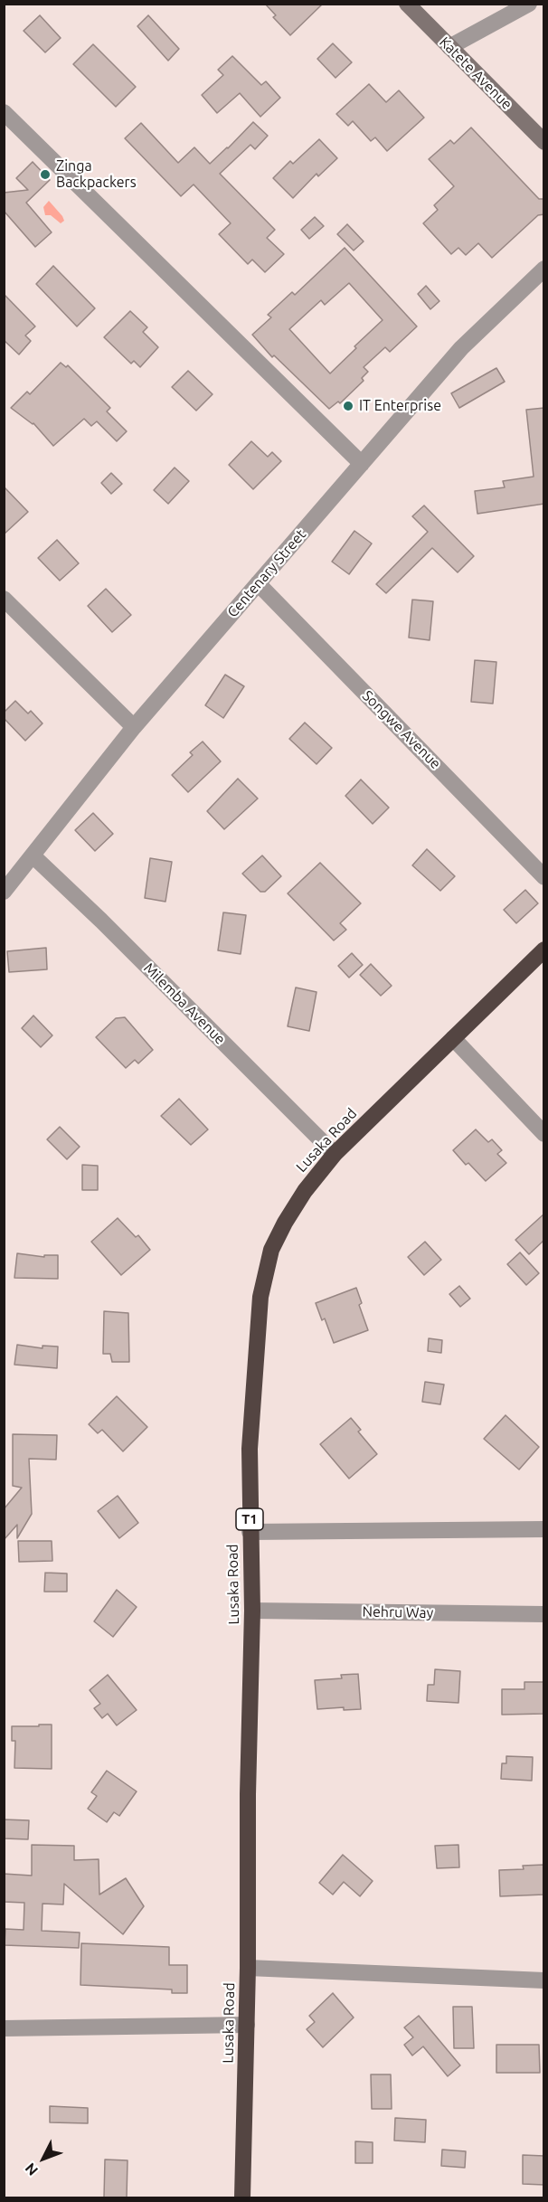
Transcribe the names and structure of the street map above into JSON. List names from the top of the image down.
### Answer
{
  "streets": {
    "highway": ["Lusaka Road", "T1"],
    "street": [
      "Katete Avenue",
      "Centenary Street",
      "Songwe Avenue",
      "Milemba Avenue",
      "Nehru Way"
    ]
  },
  "crossings": [
    ["Centenary Street", "Songwe Avenue"],
    ["Centenary Street", "Milemba Avenue"],
    ["Milemba Avenue", "Lusaka Road"],
    ["Lusaka Road", "Nehru Way"]
  ],
  "places": ["Zinga Backpackers", "IT Enterprise"],
  "north": "bottom left"
}
